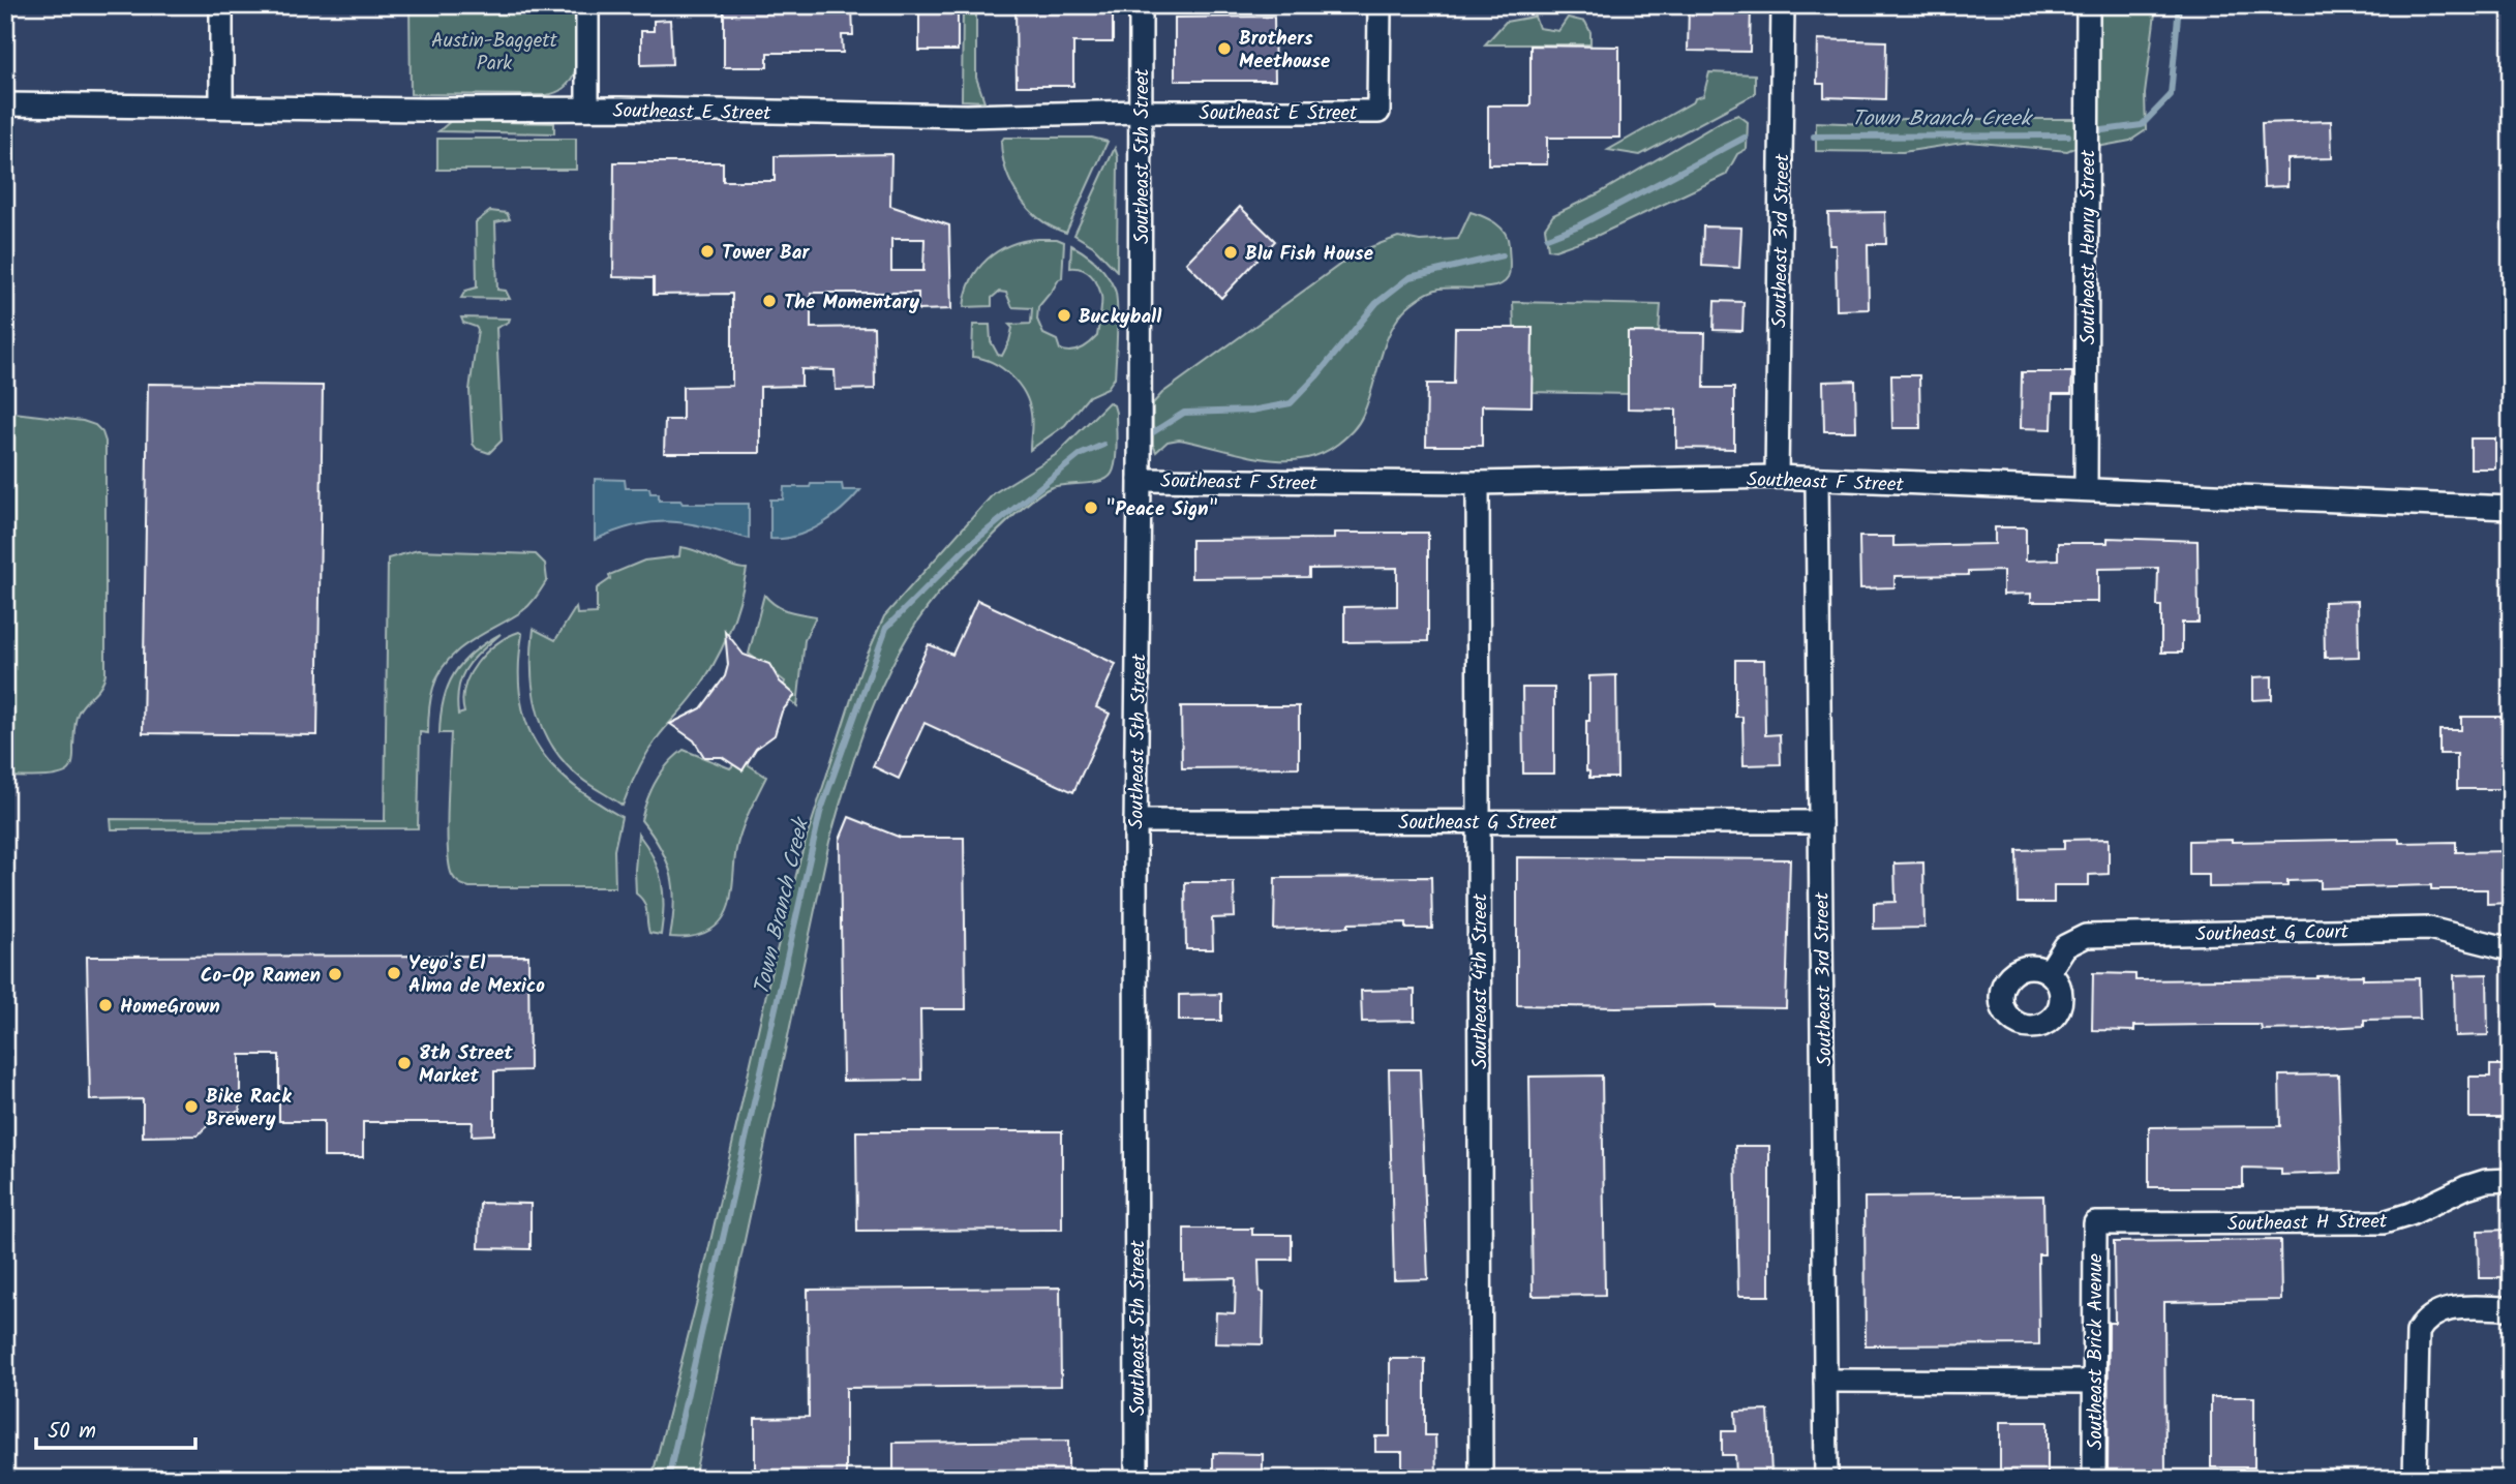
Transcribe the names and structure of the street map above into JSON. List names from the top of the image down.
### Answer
{
  "streets": {
    "street": [
      "Southeast E Street",
      "Southeast 5th Street",
      "Southeast 3rd Street",
      "Southeast Henry Street",
      "Southeast F Street",
      "Southeast G Street",
      "Southeast G Court",
      "Southeast 4th Street",
      "Southeast H Street",
      "Southeast Brick Avenue"
    ]
  },
  "crossings": [
    ["Southeast E Street", "Southeast 5th Street"],
    ["Southeast 5th Street", "Southeast F Street"],
    ["Southeast 5th Street", "Southeast G Street"],
    ["Southeast 3rd Street", "Southeast F Street"],
    ["Southeast 3rd Street", "Southeast G Street"],
    ["Southeast Henry Street", "Southeast F Street"],
    ["Southeast F Street", "Southeast 4th Street"],
    ["Southeast G Street", "Southeast 4th Street"],
    ["Southeast H Street", "Southeast Brick Avenue"]
  ],
  "water": ["Town Branch Creek"],
  "parks": ["Austin-Baggett Park"],
  "places": [
    "Brothers Meethouse",
    "Tower Bar",
    "Blu Fish House",
    "The Momentary",
    "Buckyball",
    "\"Peace Sign\"",
    "Yeyo's El Alma de Mexico",
    "Co-Op Ramen",
    "HomeGrown",
    "8th Street Market",
    "Bike Rack Brewery"
  ],
  "scale_bar": "50 m"
}
